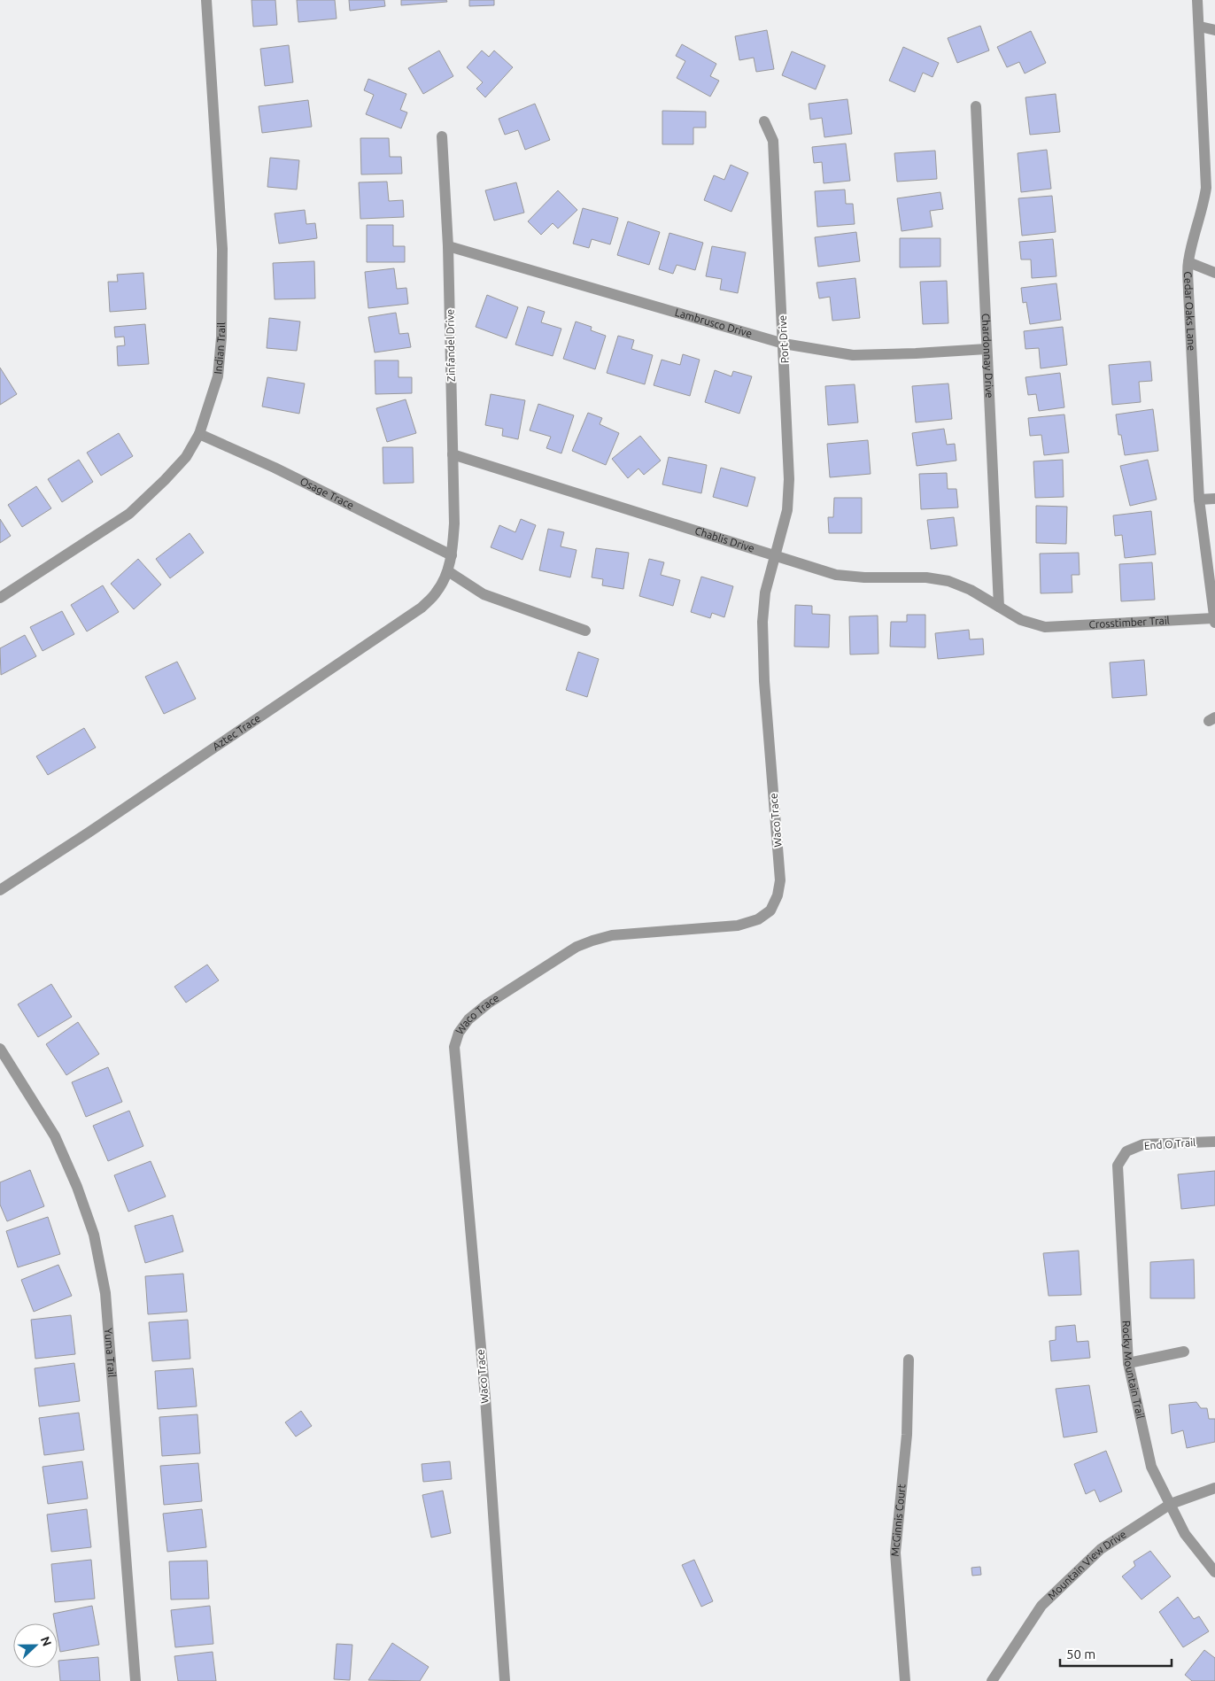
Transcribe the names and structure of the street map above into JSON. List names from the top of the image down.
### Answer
{
  "streets": {
    "street": [
      "Cedar Oaks Lane",
      "Lambrusco Drive",
      "Port Drive",
      "Zinfandel Drive",
      "Indian Trail",
      "Chardonnay Drive",
      "Osage Trace",
      "Chablis Drive",
      "Crosstimber Trail",
      "Aztec Trace",
      "Waco Trace",
      "End O Trail",
      "Yuma Trail",
      "Rocky Mountain Trail",
      "McGinnis Court",
      "Mountain View Drive"
    ]
  },
  "crossings": [
    ["Cedar Oaks Lane", "Crosstimber Trail"],
    ["Lambrusco Drive", "Port Drive"],
    ["Lambrusco Drive", "Zinfandel Drive"],
    ["Lambrusco Drive", "Chardonnay Drive"],
    ["Port Drive", "Chablis Drive"],
    ["Port Drive", "Waco Trace"],
    ["Zinfandel Drive", "Osage Trace"],
    ["Zinfandel Drive", "Chablis Drive"],
    ["Zinfandel Drive", "Aztec Trace"],
    ["Indian Trail", "Osage Trace"],
    ["Chardonnay Drive", "Chablis Drive"],
    ["Chardonnay Drive", "Crosstimber Trail"],
    ["Osage Trace", "Aztec Trace"],
    ["Chablis Drive", "Crosstimber Trail"],
    ["Chablis Drive", "Waco Trace"],
    ["End O Trail", "Rocky Mountain Trail"],
    ["Rocky Mountain Trail", "Mountain View Drive"]
  ],
  "scale_bar": "50 m",
  "north": "right"
}
